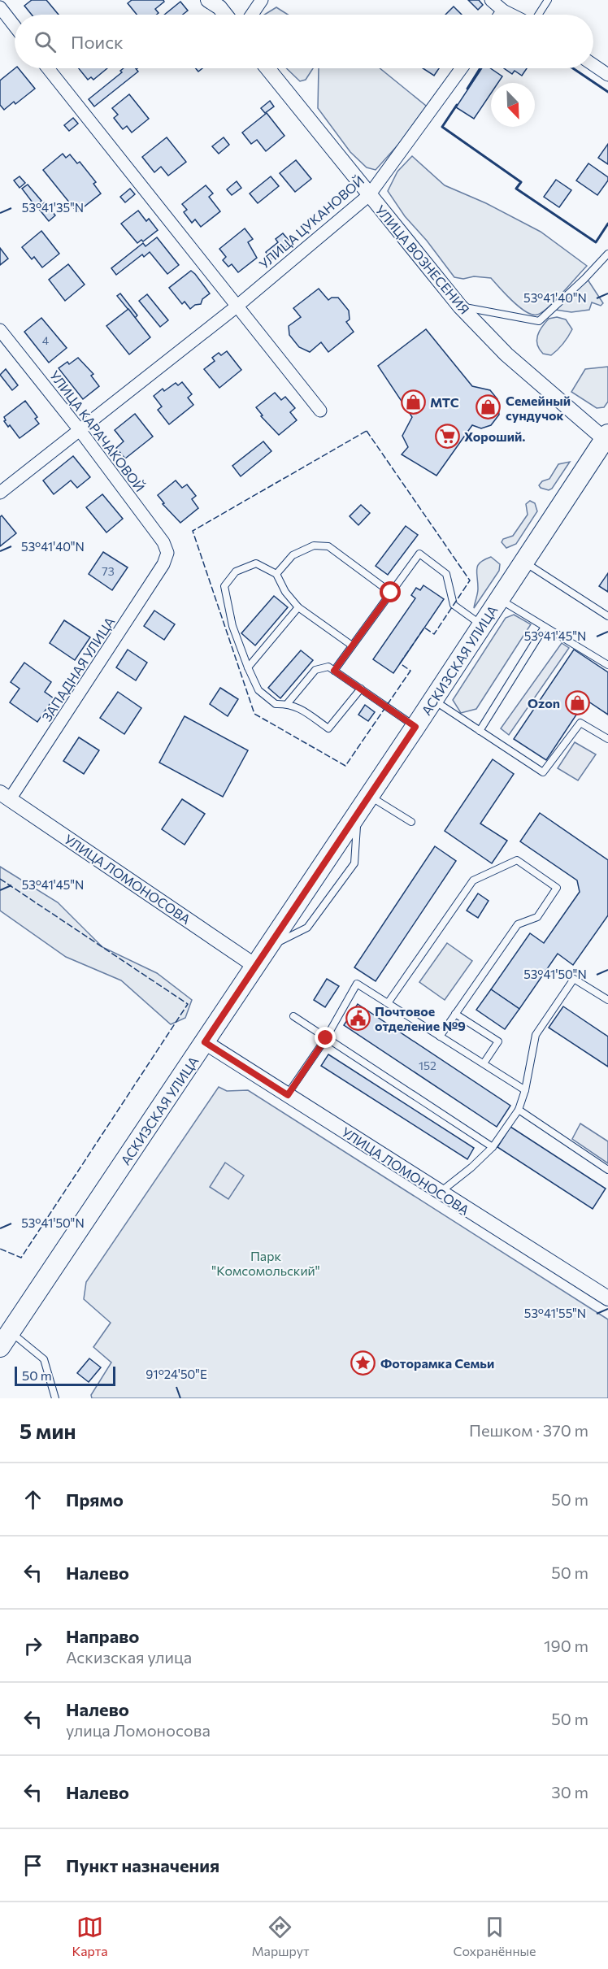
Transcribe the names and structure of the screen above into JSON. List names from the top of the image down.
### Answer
{
  "streets": {
    "main road": ["АСКИЗСКАЯ УЛИЦА"],
    "street": [
      "УЛИЦА ЦУКАНОВОЙ",
      "УЛИЦА ВОЗНЕСЕНИЯ",
      "УЛИЦА КАРАЧАКОВОЙ",
      "ЗАПАДНАЯ УЛИЦА",
      "УЛИЦА ЛОМОНОСОВА"
    ]
  },
  "crossings": [
    ["УЛИЦА ЦУКАНОВОЙ", "УЛИЦА ВОЗНЕСЕНИЯ"],
    ["УЛИЦА ЦУКАНОВОЙ", "УЛИЦА КАРАЧАКОВОЙ"],
    ["УЛИЦА ВОЗНЕСЕНИЯ", "АСКИЗСКАЯ УЛИЦА"],
    ["УЛИЦА КАРАЧАКОВОЙ", "ЗАПАДНАЯ УЛИЦА"],
    ["АСКИЗСКАЯ УЛИЦА", "УЛИЦА ЛОМОНОСОВА"],
    ["ЗАПАДНАЯ УЛИЦА", "УЛИЦА ЛОМОНОСОВА"]
  ],
  "parks": ["Парк \"Комсомольский\""],
  "places": {
    "shop": ["МТС", "Семейный сундучок", "Ozon"],
    "supermarket": ["Хороший."],
    "public building": ["Почтовое отделение №9"],
    "place": ["Фоторамка Семьи"]
  },
  "house_numbers": ["4", "73", "152"],
  "scale_bar": "50 m",
  "north": "bottom right",
  "page": {
    "search": "Поиск",
    "scale": "50 m",
    "heading": ["5 мин", "Пешком · 370 m"],
    "list": [
      ["Прямо", "50 m"],
      ["Налево", "50 m"],
      ["Направо", "Аскизская улица", "190 m"],
      ["Налево", "улица Ломоносова", "50 m"],
      ["Налево", "30 m"],
      "Пункт назначения"
    ],
    "nav": ["Карта", "Маршрут", "Сохранённые"]
  },
  "coordinates": [
    "53°41'35\"N",
    "53°41'40\"N",
    "53°41'45\"N",
    "53°41'50\"N",
    "53°41'55\"N",
    "91°24'50\"E"
  ]
}
